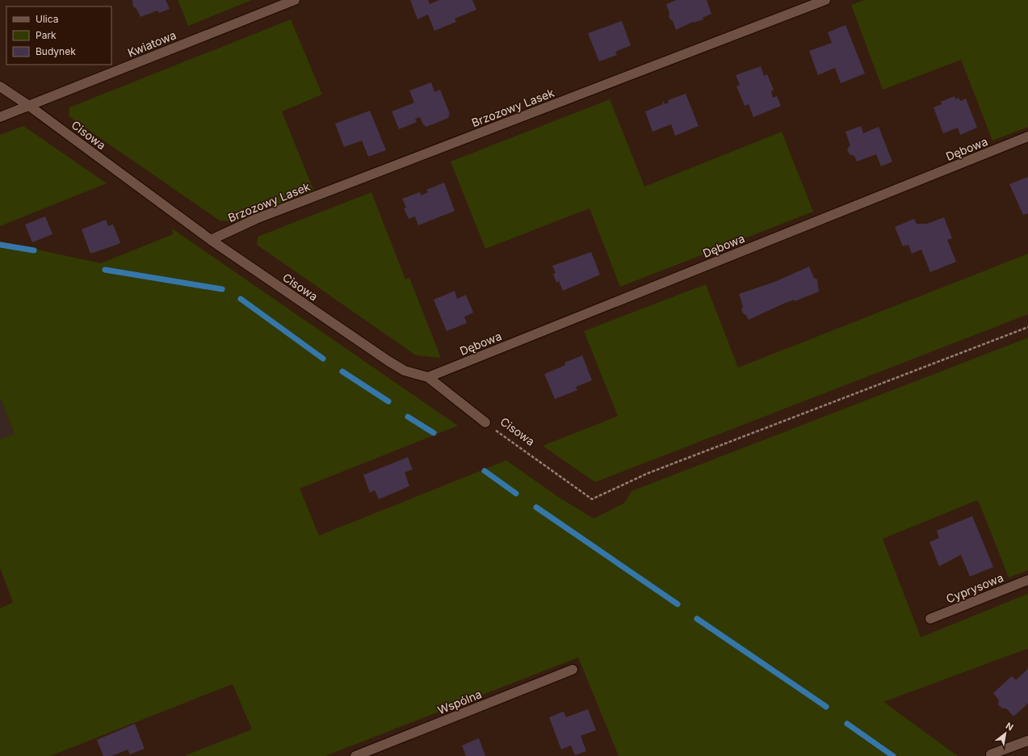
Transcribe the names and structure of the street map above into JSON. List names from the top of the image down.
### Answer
{
  "streets": {
    "street": [
      "Kwiatowa",
      "Brzozowy Lasek",
      "Cisowa",
      "Dębowa",
      "Cyprysowa",
      "Wspólna"
    ]
  },
  "crossings": [
    ["Kwiatowa", "Cisowa"],
    ["Brzozowy Lasek", "Cisowa"],
    ["Cisowa", "Dębowa"]
  ],
  "legend": ["Ulica", "Park", "Budynek"],
  "north": "top right"
}
